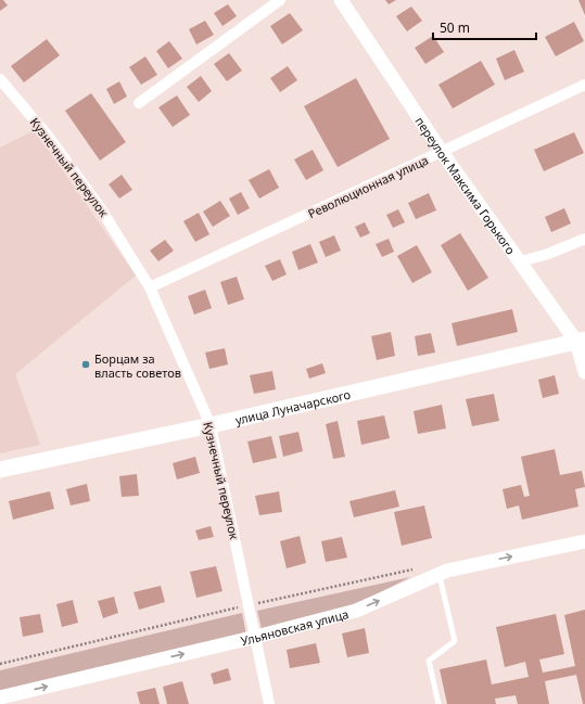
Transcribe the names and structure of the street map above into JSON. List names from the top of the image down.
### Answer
{
  "streets": {
    "main road": ["улица Луначарского"],
    "street": [
      "Кузнечный переулок",
      "переулок Максима Горького",
      "Революционная улица",
      "Ульяновская улица"
    ]
  },
  "crossings": [
    ["Кузнечный переулок", "Революционная улица"],
    ["Кузнечный переулок", "улица Луначарского"],
    ["Кузнечный переулок", "Ульяновская улица"],
    ["переулок Максима Горького", "Революционная улица"],
    ["переулок Максима Горького", "улица Луначарского"]
  ],
  "one_way": ["Ульяновская улица"],
  "places": ["Борцам за власть советов"],
  "scale_bar": "50 m"
}
